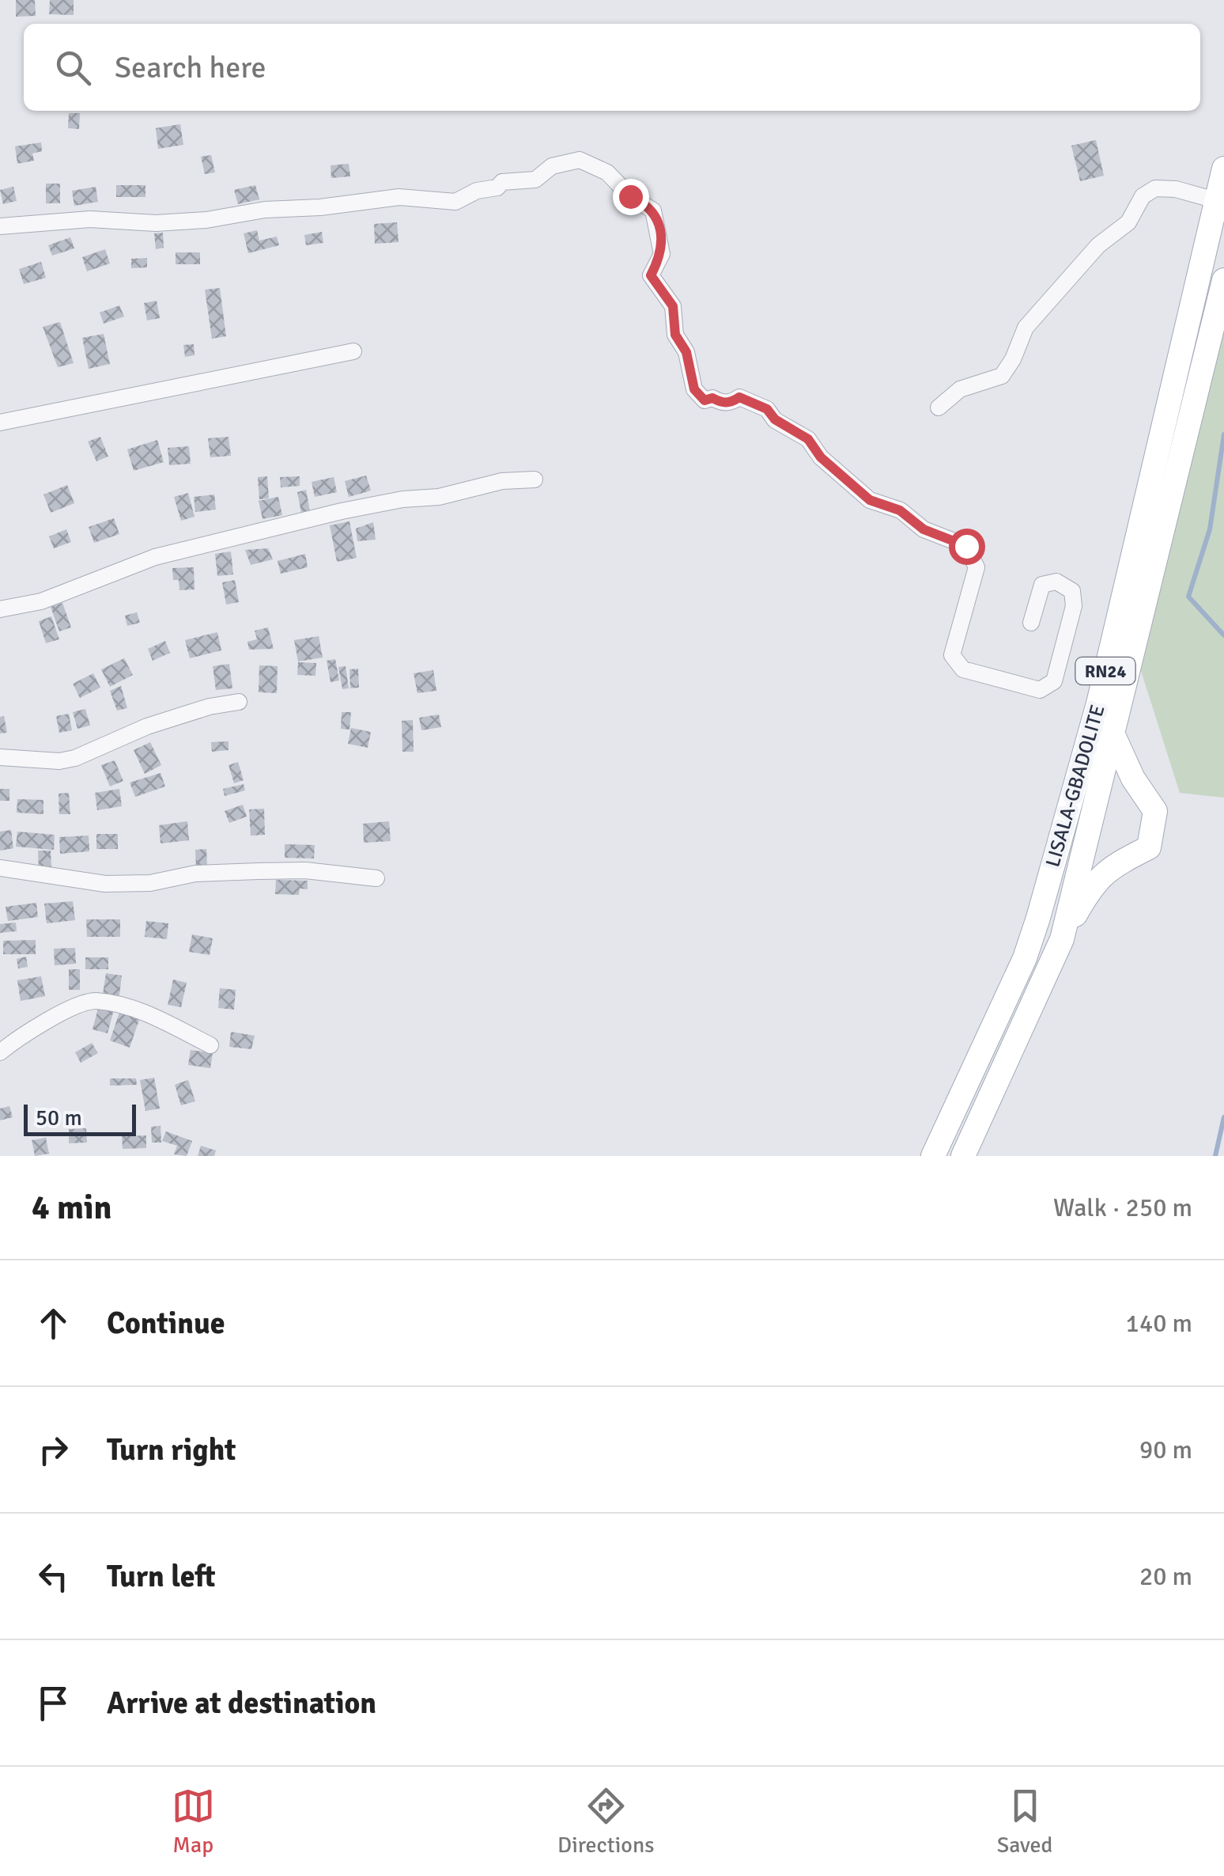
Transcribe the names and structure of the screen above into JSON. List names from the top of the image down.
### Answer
{
  "streets": {
    "main road": ["RN24", "LISALA-GBADOLITE"]
  },
  "scale_bar": "50 m",
  "page": {
    "search": "Search here",
    "scale": "50 m",
    "heading": ["4 min", "Walk · 250 m"],
    "list": [
      ["Continue", "140 m"],
      ["Turn right", "90 m"],
      ["Turn left", "20 m"],
      "Arrive at destination"
    ],
    "nav": ["Map", "Directions", "Saved"]
  }
}
